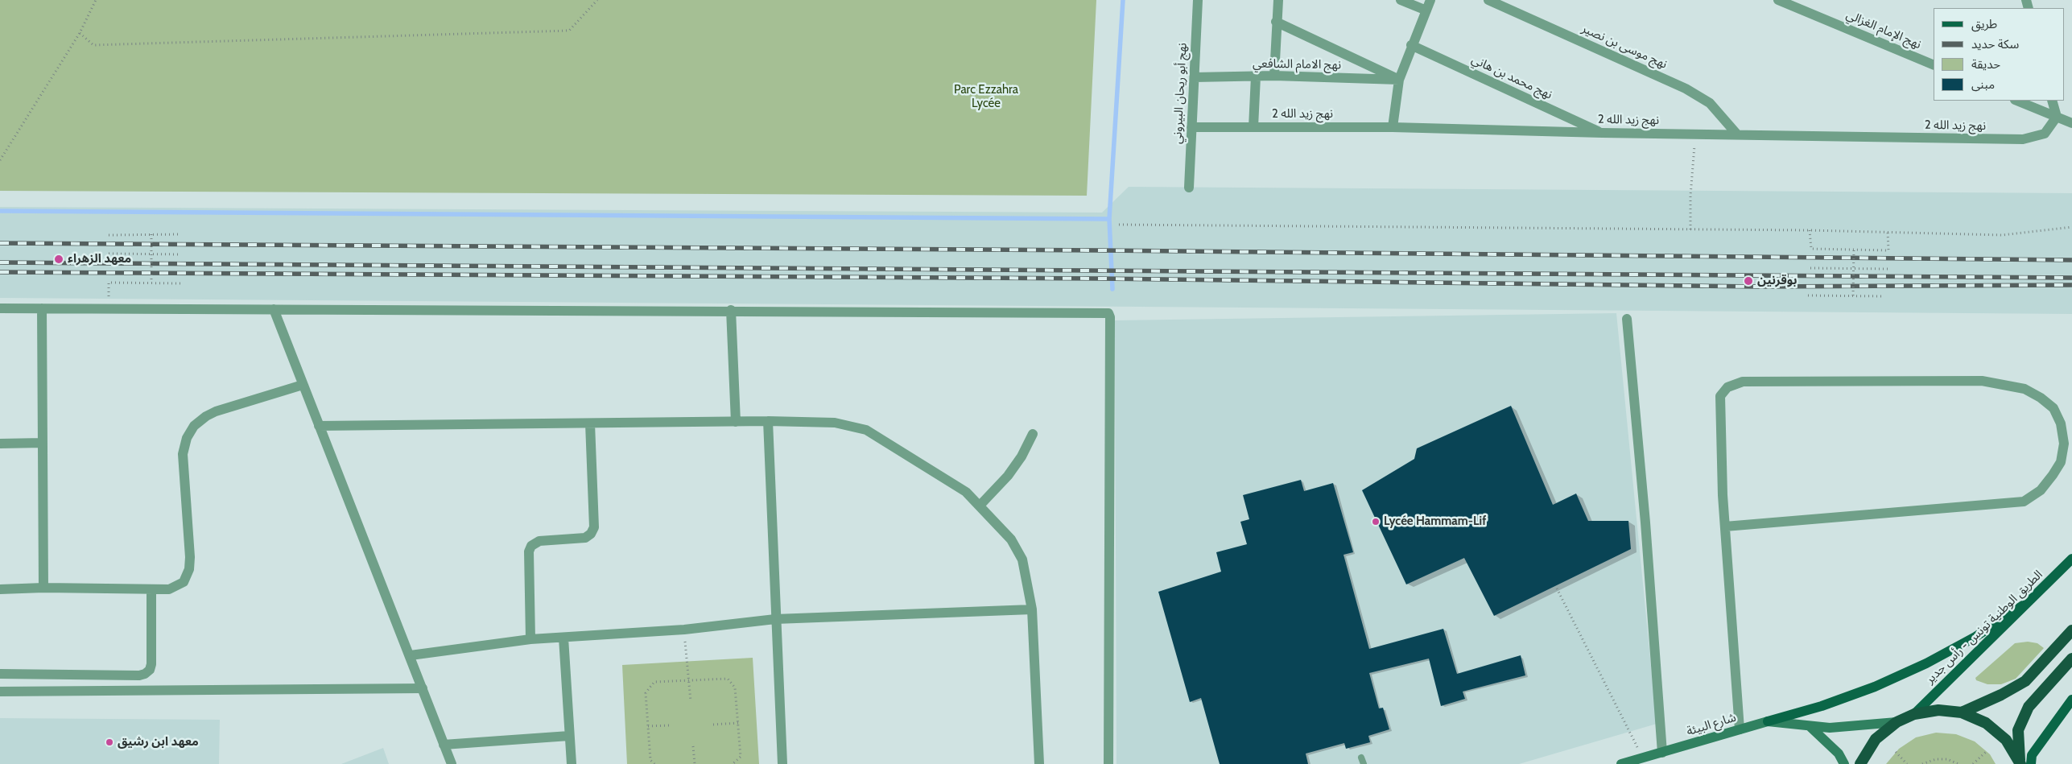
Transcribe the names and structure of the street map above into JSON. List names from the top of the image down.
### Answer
{
  "streets": {
    "main road": ["الطريق الوطنية تونس - رأس جدير", "شارع البيئة"],
    "street": [
      "نهج الإمام الغزالي",
      "نهج موسى بن نصير",
      "نهج الامام الشافعي",
      "نهج محمد بن هاني",
      "نهج أبو ريحان البيروني",
      "نهج زيد الله 2"
    ]
  },
  "crossings": [
    ["نهج موسى بن نصير", "نهج زيد الله 2"],
    ["نهج الامام الشافعي", "نهج أبو ريحان البيروني"],
    ["نهج محمد بن هاني", "نهج زيد الله 2"],
    ["نهج أبو ريحان البيروني", "نهج زيد الله 2"]
  ],
  "parks": ["Parc Ezzahra Lycée"],
  "places": [
    "معهد الزهراء",
    "بوقرنين",
    "Lycée Hammam-Lif",
    "معهد ابن رشيق"
  ],
  "legend": [
    "طريق",
    "سكة حديد",
    "حديقة",
    "مبنى"
  ]
}
